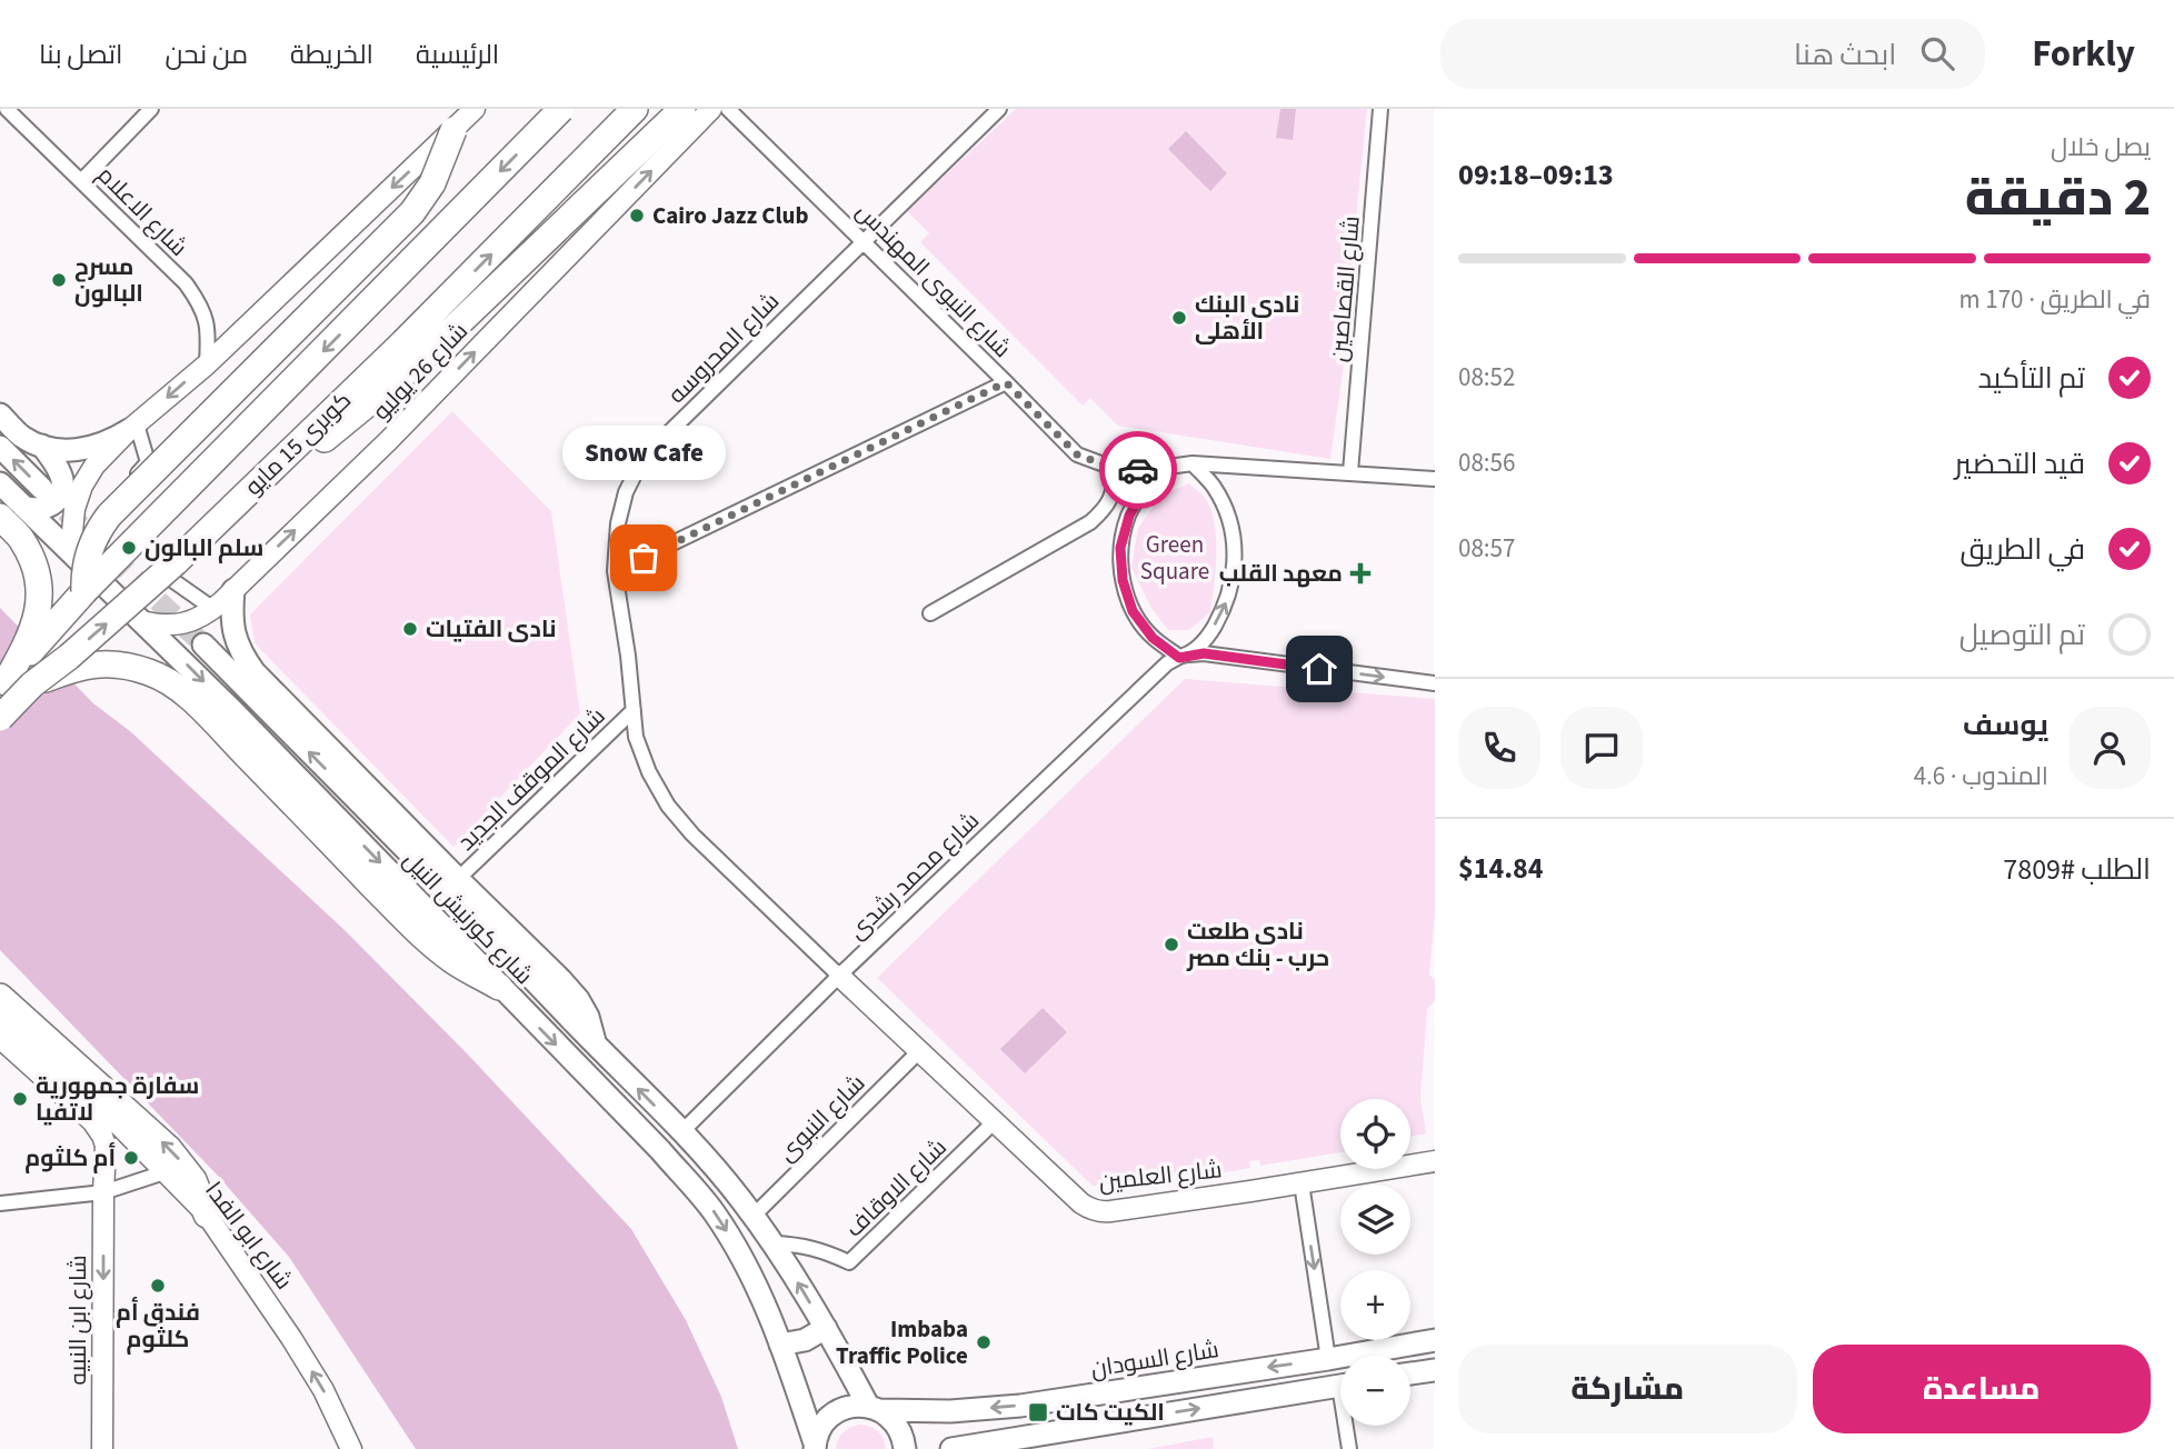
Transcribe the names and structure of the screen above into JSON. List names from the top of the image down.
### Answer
{
  "streets": {
    "highway": ["كوبرى 15 مايو"],
    "main road": ["شارع كورنيش النيل", "شارع السودان"],
    "street": [
      "شارع الاعلام",
      "شارع النبوى المهندس",
      "شارع القصاصين",
      "شارع المحروسه",
      "شارع 26 يوليو",
      "شارع الموقف الجديد",
      "شارع محمد رشدى",
      "شارع النبوى",
      "شارع العلمين",
      "شارع الاوقاف",
      "شارع ابو الفدا",
      "شارع ابن النبيه"
    ]
  },
  "crossings": [
    ["شارع النبوى المهندس", "شارع المحروسه"],
    ["شارع النبوى المهندس", "شارع محمد رشدى"],
    ["شارع المحروسه", "شارع الموقف الجديد"],
    ["شارع المحروسه", "شارع محمد رشدى"],
    ["شارع المحروسه", "شارع العلمين"],
    ["شارع 26 يوليو", "شارع كورنيش النيل"],
    ["شارع محمد رشدى", "شارع كورنيش النيل"],
    ["شارع محمد رشدى", "شارع العلمين"],
    ["شارع كورنيش النيل", "شارع النبوى"],
    ["شارع كورنيش النيل", "شارع الاوقاف"],
    ["شارع كورنيش النيل", "شارع السودان"],
    ["شارع النبوى", "شارع العلمين"],
    ["شارع العلمين", "شارع الاوقاف"]
  ],
  "one_way": ["شارع 26 يوليو", "شارع ابو الفدا", "شارع ابن النبيه"],
  "parks": ["Green Square"],
  "places": {
    "other": [
      "Cairo Jazz Club",
      "مسرح البالون",
      "نادى البنك الأهلى",
      "سلم البالون",
      "Snow Cafe",
      "نادى الفتيات",
      "نادى طلعت حرب - بنك مصر",
      "سفارة جمهورية لاتفيا",
      "أم كلثوم",
      "فندق أم كلثوم",
      "Imbaba Traffic Police"
    ],
    "health": ["معهد القلب"],
    "transit": ["الکيت کات"]
  },
  "page": {
    "header": "Forkly",
    "search": "ابحث هنا",
    "nav": [
      "الرئيسية",
      "الخريطة",
      "من نحن",
      "اتصل بنا"
    ],
    "heading": ["2 دقيقة", "يصل خلال", "09:13–09:18"],
    "panel": [
      "يوسف",
      "المندوب · 4.6",
      "الطلب #7809",
      "$14.84"
    ],
    "bar": "في الطريق · 170 m",
    "list": [
      ["تم التأكيد", "08:52"],
      ["قيد التحضير", "08:56"],
      ["في الطريق", "08:57"],
      "تم التوصيل"
    ],
    "bubble": "Snow Cafe",
    "map_buttons": ["+", "−"],
    "buttons": ["مساعدة", "مشاركة"]
  }
}
